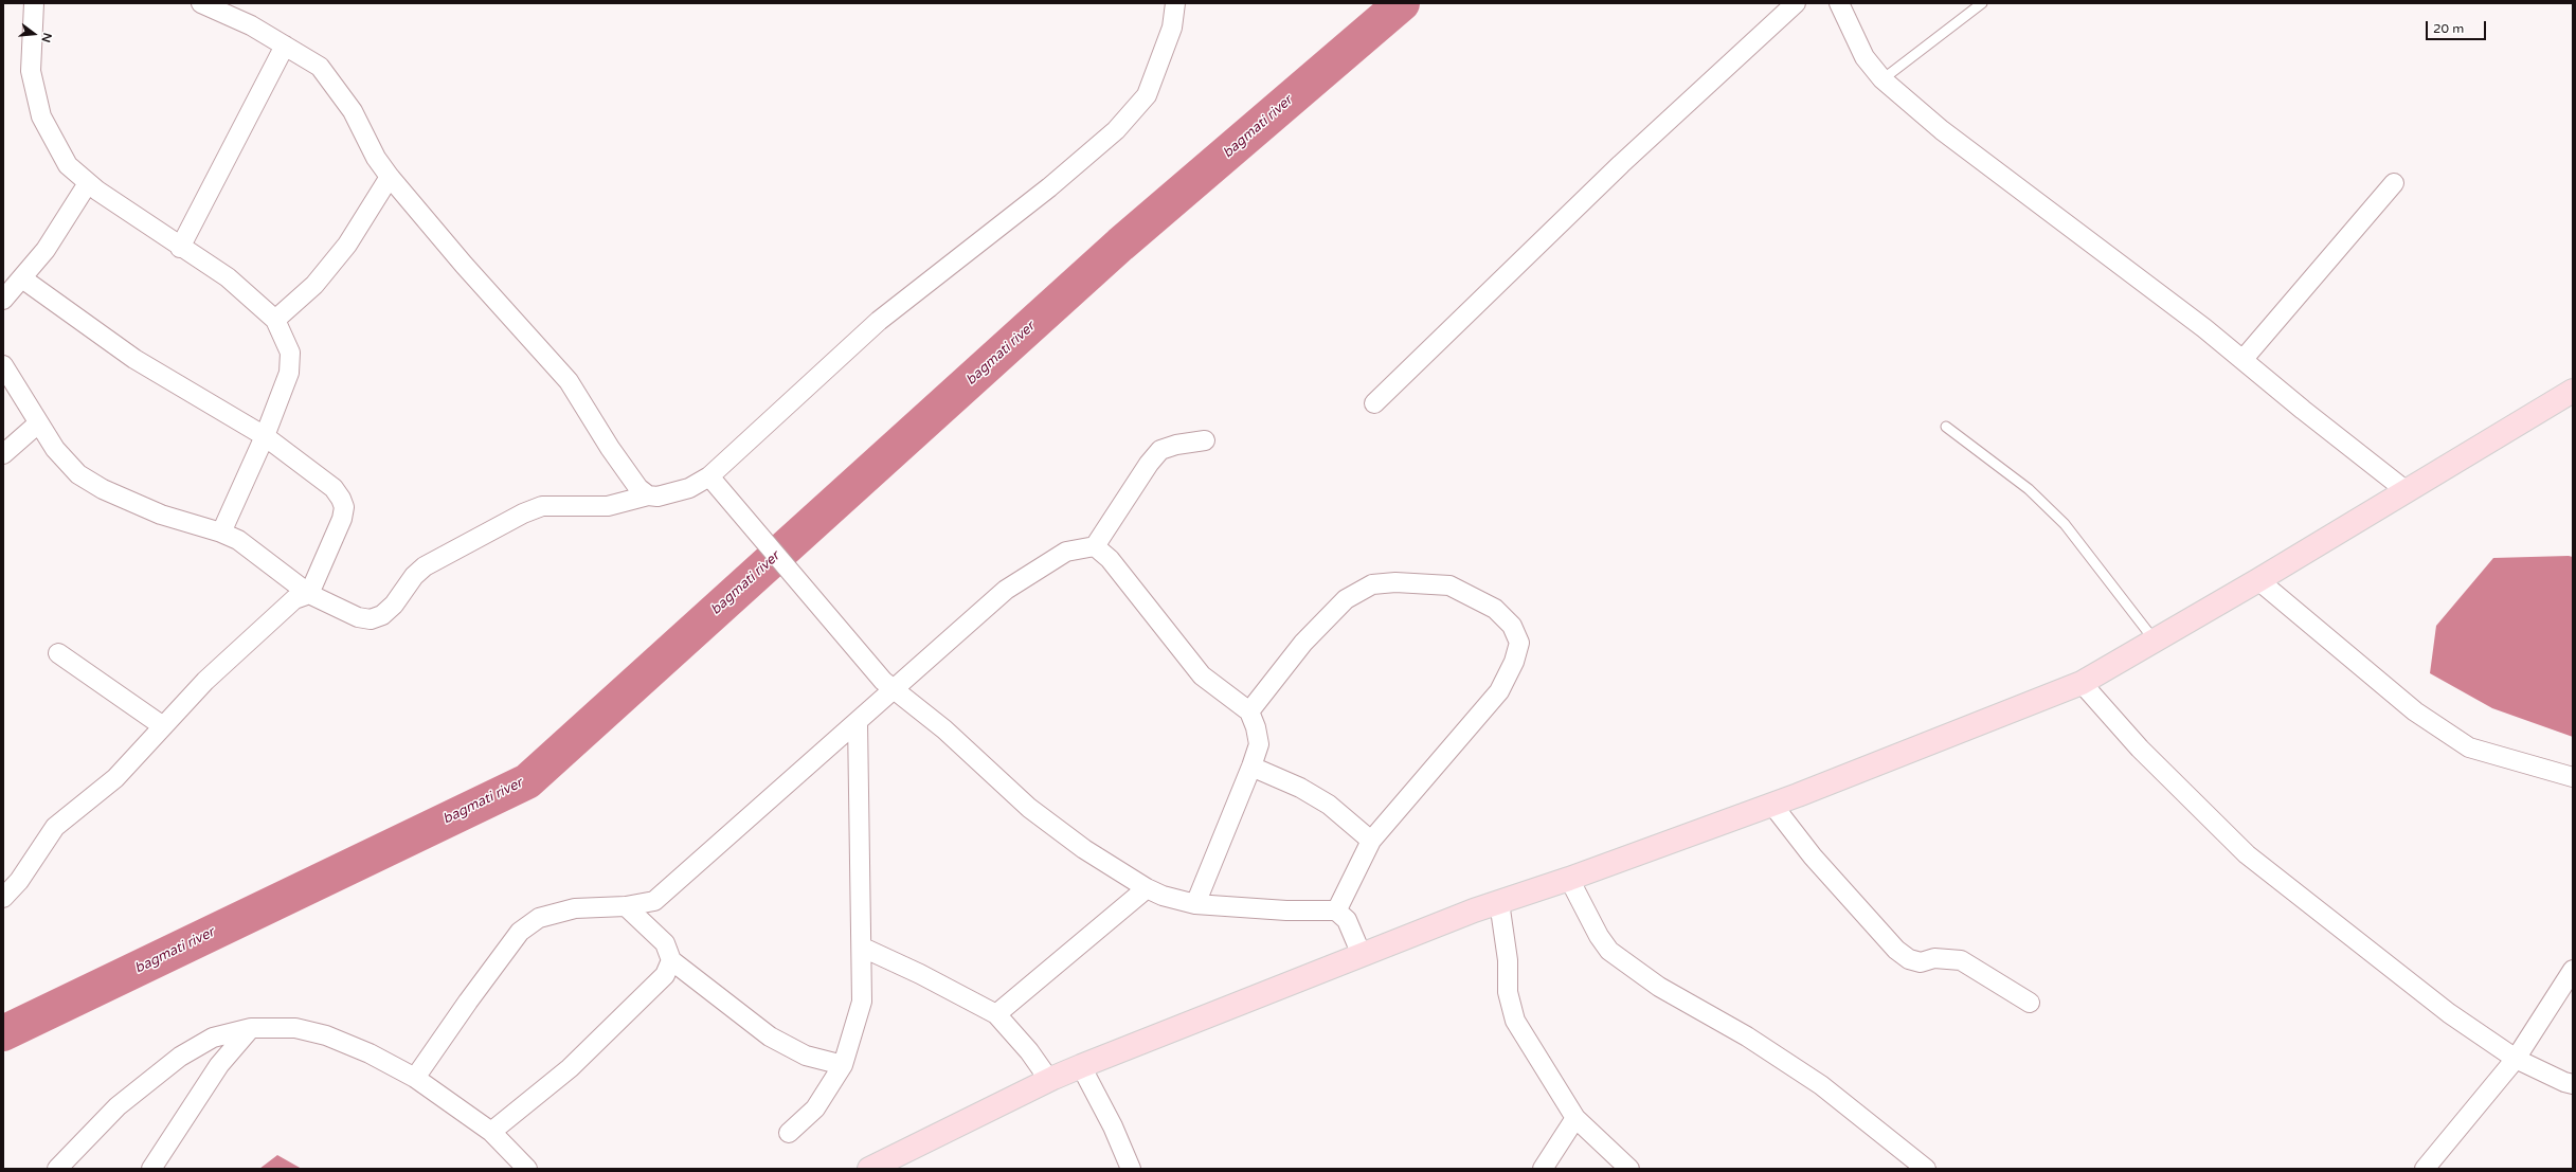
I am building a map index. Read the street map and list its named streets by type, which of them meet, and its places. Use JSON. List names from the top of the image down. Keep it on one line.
{"water":["bagmati river"],"scale_bar":"20 m","north":"right"}
